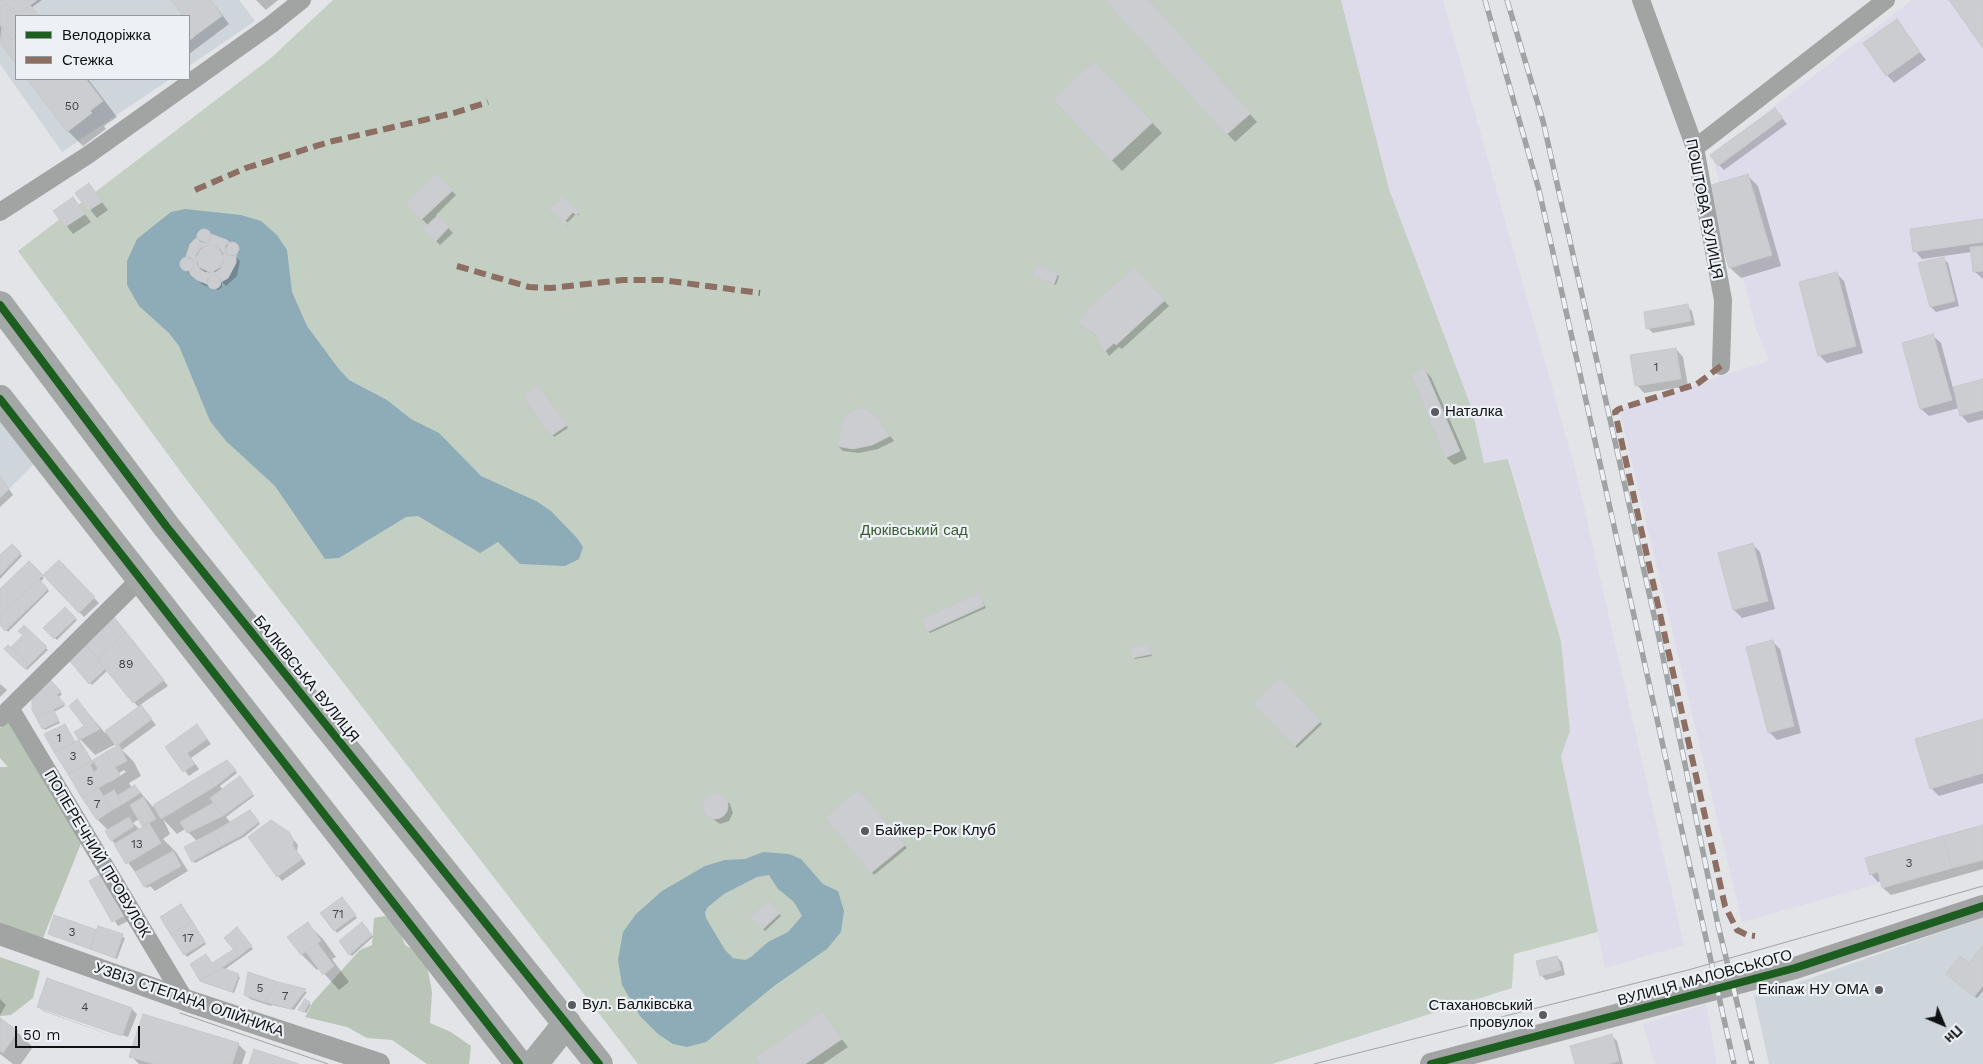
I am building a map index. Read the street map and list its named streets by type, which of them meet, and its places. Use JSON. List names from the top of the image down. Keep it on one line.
{"streets":{"main road":["БАЛКІВСЬКА ВУЛИЦЯ"],"street":["ПОШТОВА ВУЛИЦЯ","ПОПЕРЕЧНИЙ ПРОВУЛОК","ВУЛИЦЯ МАЛОВСЬКОГО","УЗВІЗ СТЕПАНА ОЛІЙНИКА"]},"crossings":[["ПОПЕРЕЧНИЙ ПРОВУЛОК","УЗВІЗ СТЕПАНА ОЛІЙНИКА"]],"parks":["Дюківський сад"],"places":["Наталка","Байкер-Рок Клуб","Екіпаж НУ ОМА","Вул. Балківська","Стахановський провулок"],"house_numbers":["50","1","89","1","3","5","7","13","3","71","3","17","5","7","4"],"legend":["Велодоріжка","Стежка"],"scale_bar":"50 m","north":"bottom right"}
